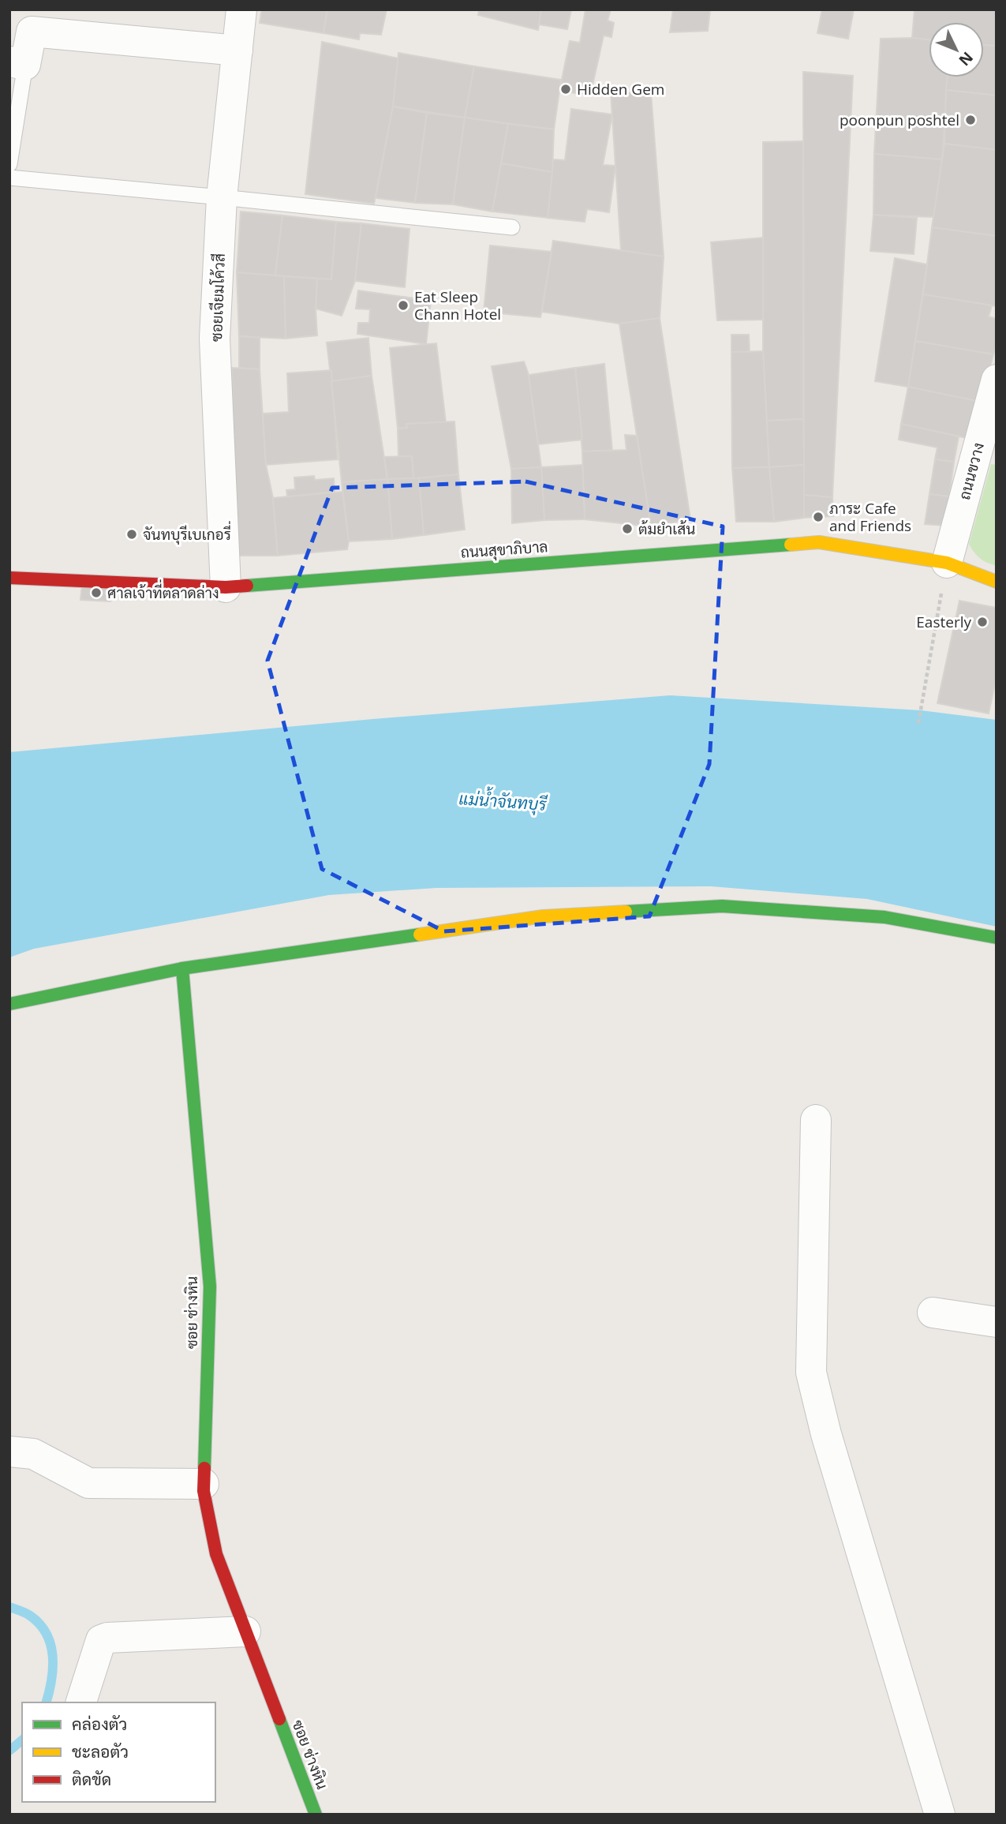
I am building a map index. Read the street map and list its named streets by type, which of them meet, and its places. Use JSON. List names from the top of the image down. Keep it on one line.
{"streets":{"street":["ซอยเจียมโค้วสี","ถนนขวาง","ถนนสุขาภิบาล","ซอย ช่างหิน"]},"crossings":[["ซอยเจียมโค้วสี","ถนนสุขาภิบาล"],["ถนนขวาง","ถนนสุขาภิบาล"]],"water":["แม่น้ำจันทบุรี"],"places":["Hidden Gem","poonpun poshtel","Eat Sleep Chann Hotel","ภาระ Cafe and Friends","ต้มยำเส้น","จันทบุรีเบเกอรี่","ศาลเจ้าที่ตลาดล่าง","Easterly"],"legend":["คล่องตัว","ชะลอตัว","ติดขัด"],"north":"bottom right"}
